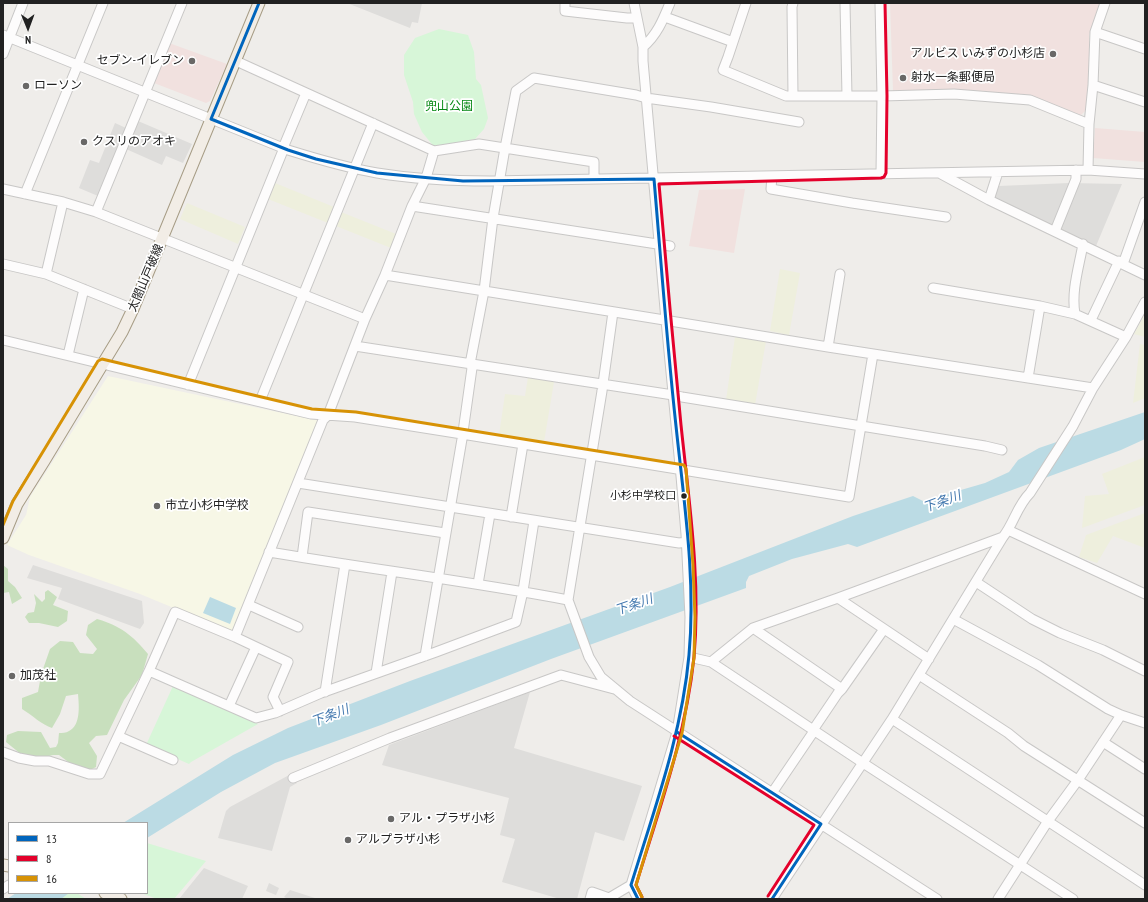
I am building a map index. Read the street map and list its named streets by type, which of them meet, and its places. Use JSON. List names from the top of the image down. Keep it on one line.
{"streets":{"main road":["太閤山戸破線"]},"water":["下条川"],"parks":["兜山公園"],"places":["アルビス いみずの小杉店","セブン-イレブン","射水一条郵便局","ローソン","クスリのアオキ","小杉中学校口","市立小杉中学校","加茂社","アル・プラザ小杉","アルプラザ小杉"],"lines":["transit line 13","transit line 8","transit line 16"],"legend":["13","8","16"],"north":"bottom"}
